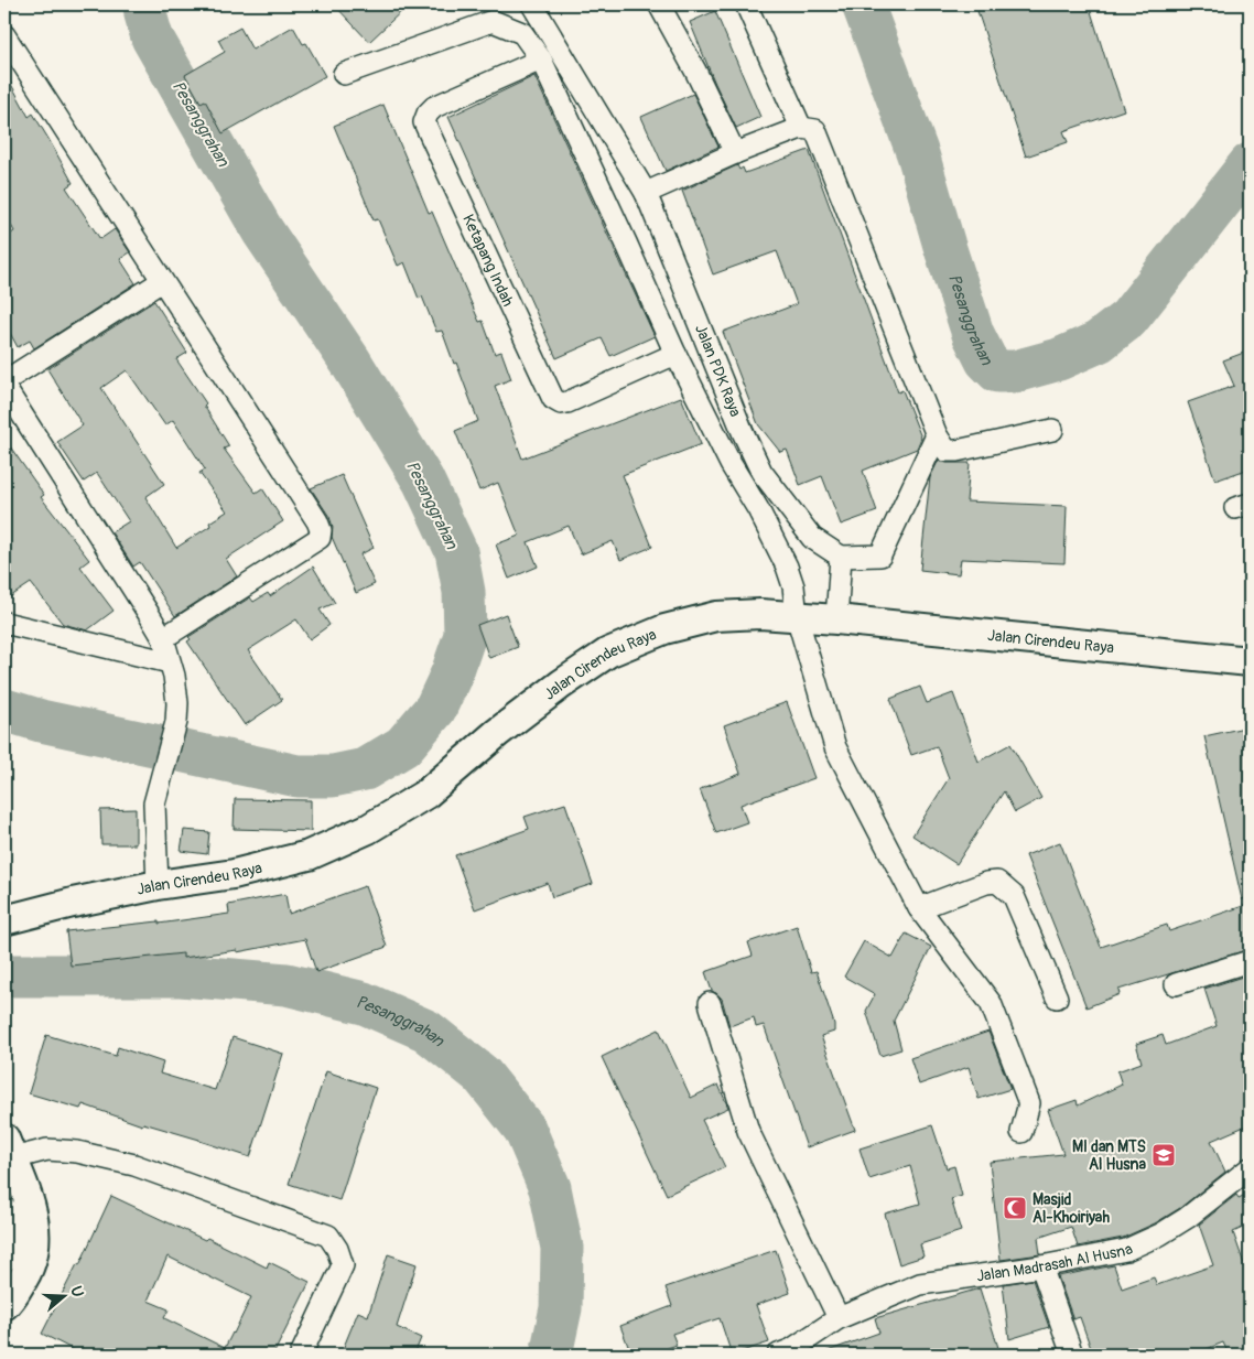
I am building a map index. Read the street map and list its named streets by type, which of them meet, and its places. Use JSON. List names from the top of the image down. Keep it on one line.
{"streets":{"main road":["Jalan Cirendeu Raya"],"street":["Ketapang Indah","Jalan PDK Raya","Jalan Madrasah Al Husna"]},"water":["Pesanggrahan"],"places":{"school or university":["MI dan MTS Al Husna"],"mosque":["Masjid Al-Khoiriyah"]},"north":"right"}
